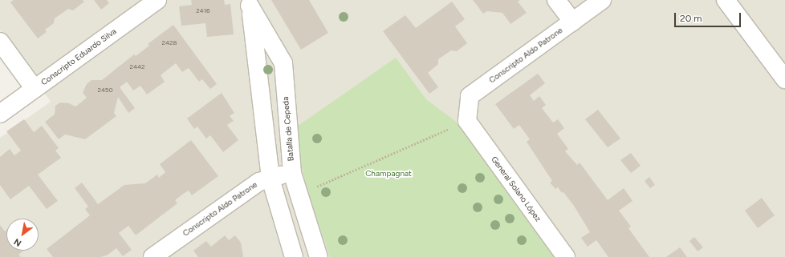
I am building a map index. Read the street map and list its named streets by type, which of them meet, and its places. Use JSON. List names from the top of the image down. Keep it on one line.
{"streets":{"street":["Conscripto Aldo Patrone","Conscripto Eduardo Silva","Batalla de Cepeda","General Solano López"]},"crossings":[["Conscripto Aldo Patrone","Batalla de Cepeda"],["Conscripto Aldo Patrone","General Solano López"]],"parks":["Champagnat"],"house_numbers":["2416","2428","2442","2450"],"scale_bar":"20 m","north":"bottom left"}
